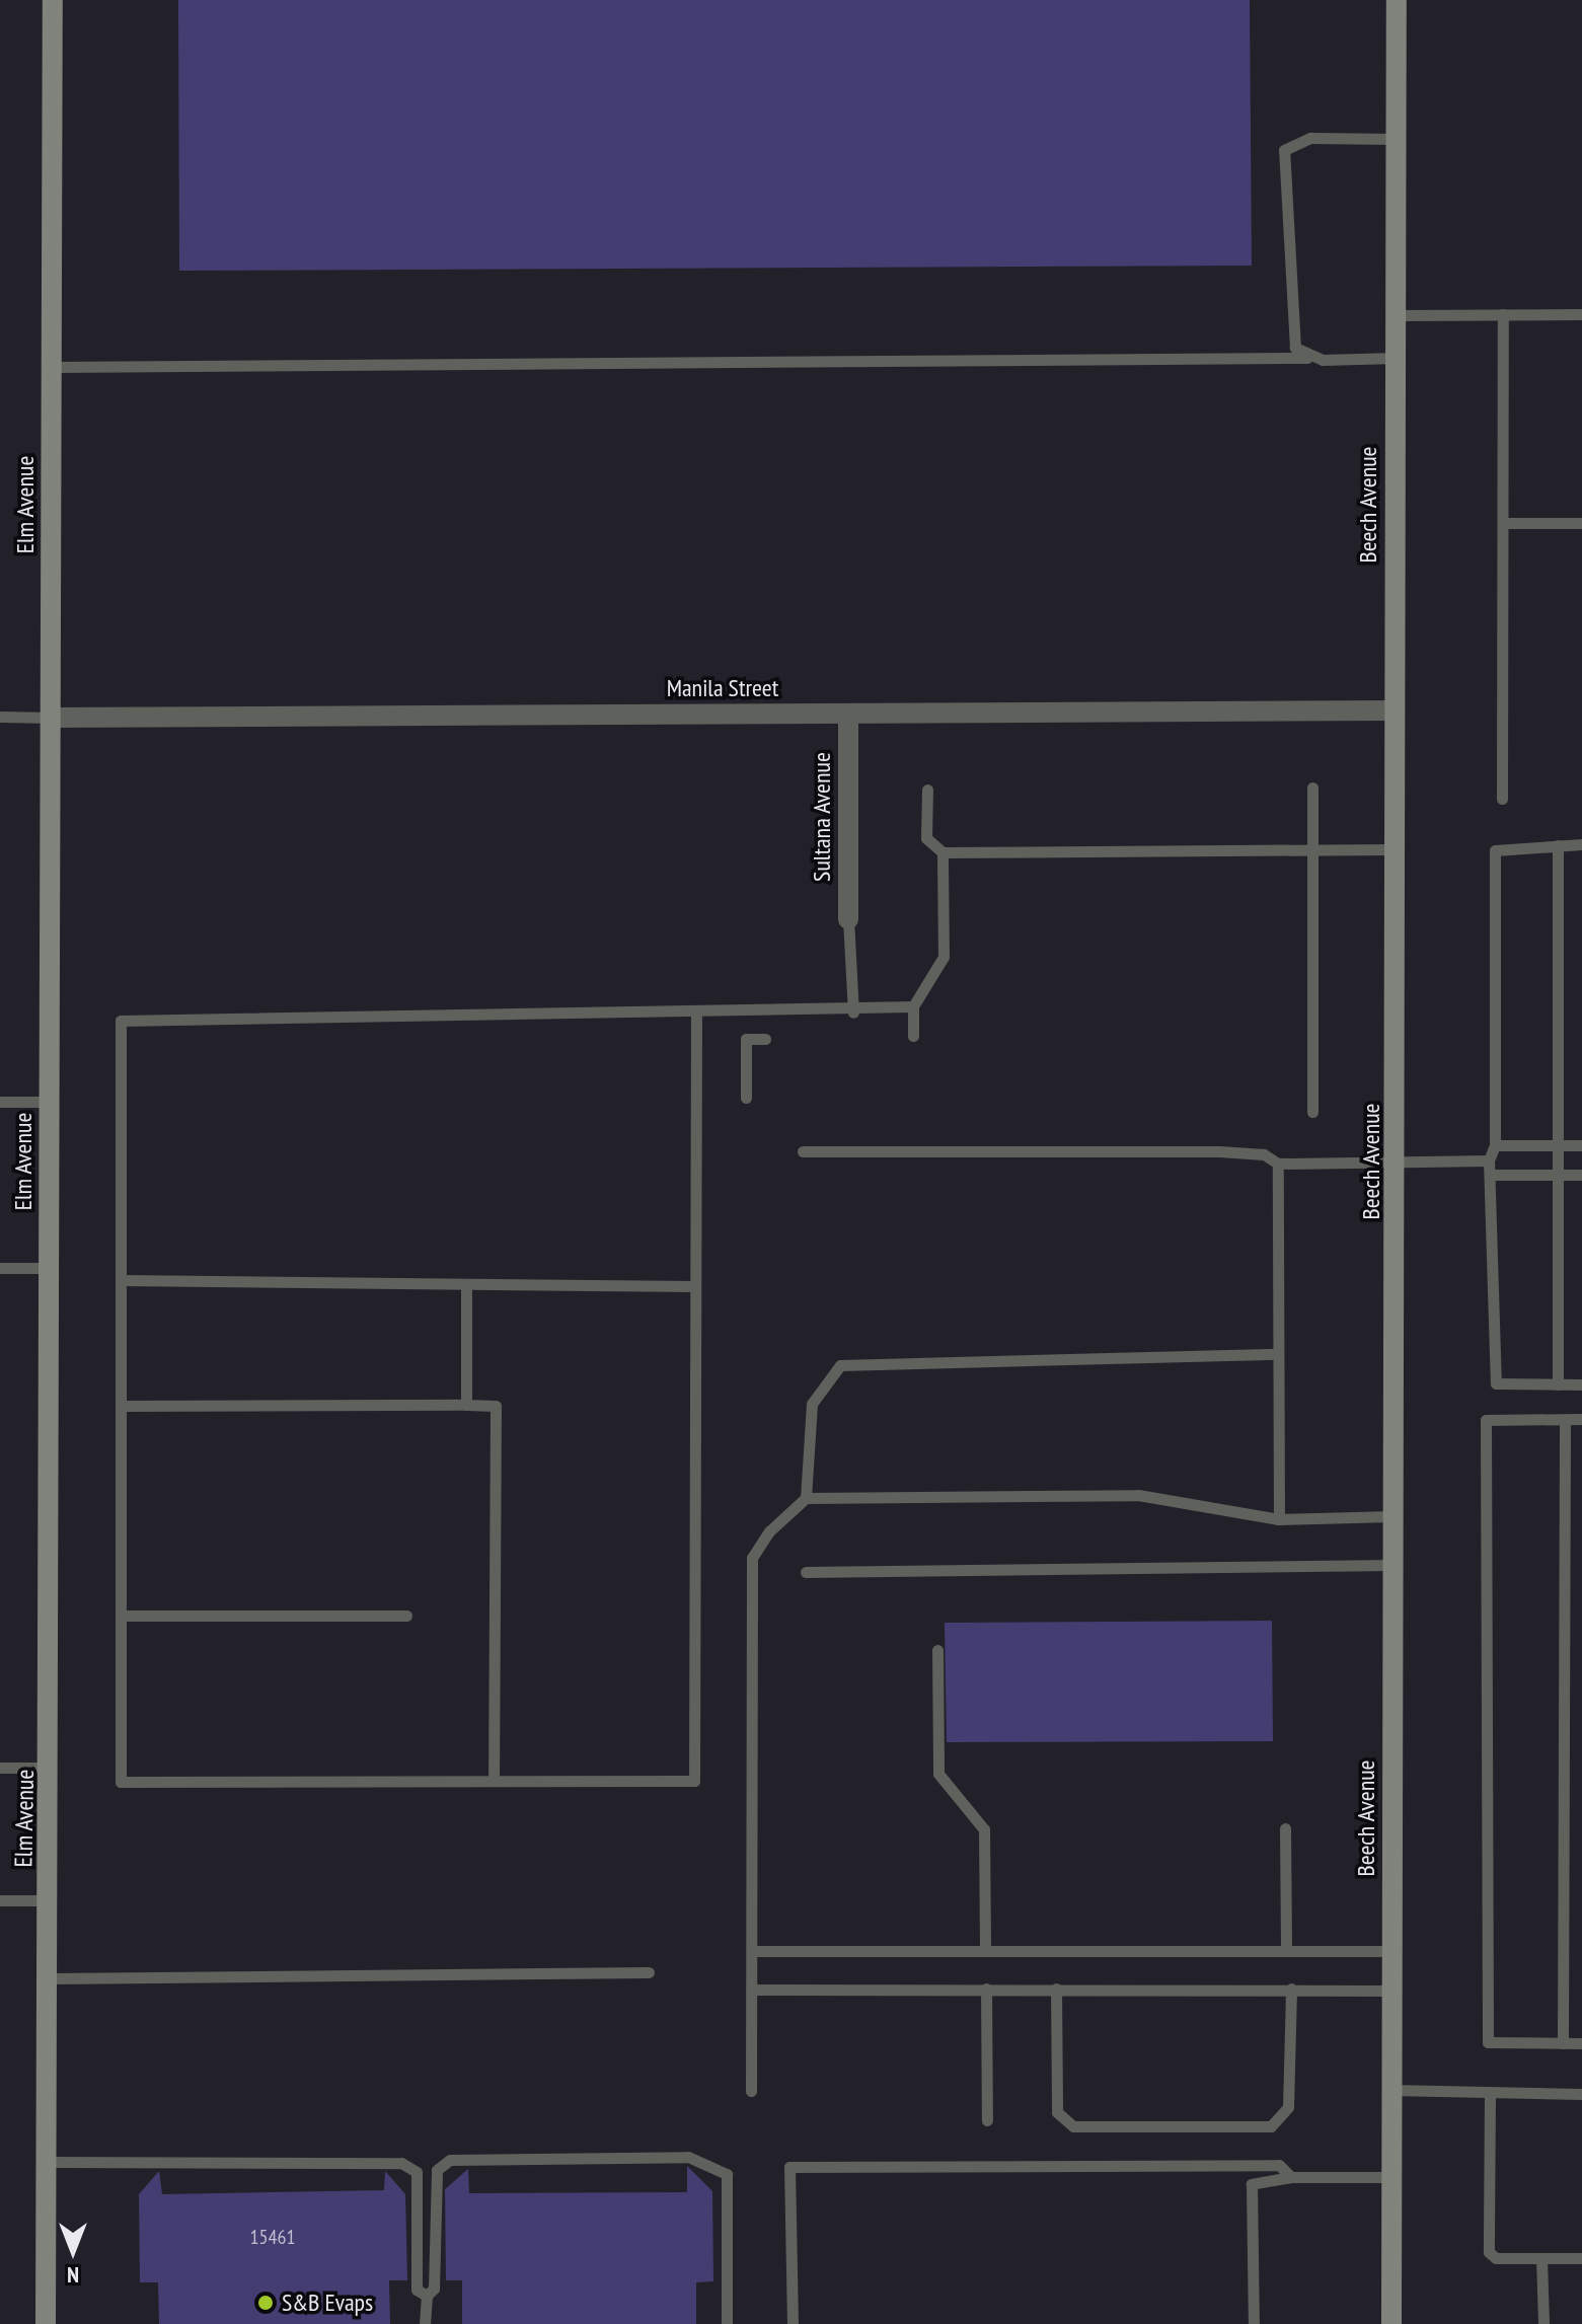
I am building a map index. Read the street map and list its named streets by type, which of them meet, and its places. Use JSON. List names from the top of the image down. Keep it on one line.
{"streets":{"main road":["Elm Avenue","Beech Avenue"],"street":["Manila Street","Sultana Avenue"]},"crossings":[["Elm Avenue","Manila Street"],["Beech Avenue","Manila Street"],["Manila Street","Sultana Avenue"]],"places":["S&B Evaps"],"house_numbers":["15461"],"north":"bottom"}
